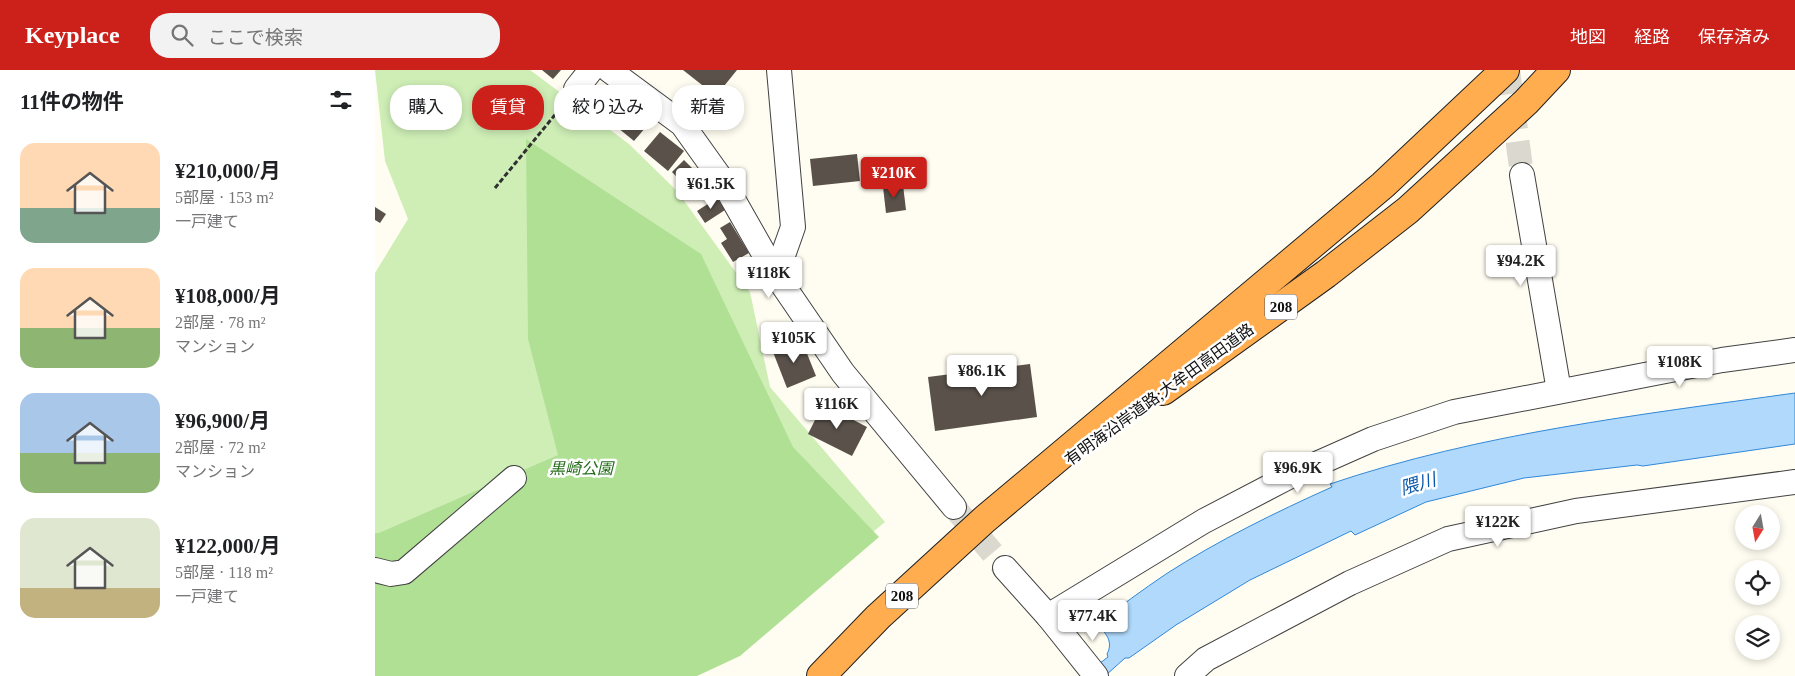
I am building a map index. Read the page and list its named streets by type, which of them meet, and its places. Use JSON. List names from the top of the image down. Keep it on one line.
{"streets":{"highway":["208","有明海沿岸道路;大牟田高田道路"]},"water":["隈川"],"parks":["黒崎公園"],"north":"bottom","page":{"header":"Keyplace","search":"ここで検索","nav":["地図","経路","保存済み"],"heading":"11件の物件","chip":["購入","賃貸","絞り込み","新着"],"list":[{"name":"¥210,000/月","note":"5部屋 · 153 m² · 一戸建て"},{"name":"¥108,000/月","note":"2部屋 · 78 m² · マンション"},{"name":"¥96,900/月","note":"2部屋 · 72 m² · マンション"},{"name":"¥122,000/月","note":"5部屋 · 118 m² · 一戸建て"}],"price":["¥210K","¥61.5K","¥94.2K","¥118K","¥105K","¥108K","¥86.1K","¥116K","¥96.9K","¥122K","¥77.4K"]}}
